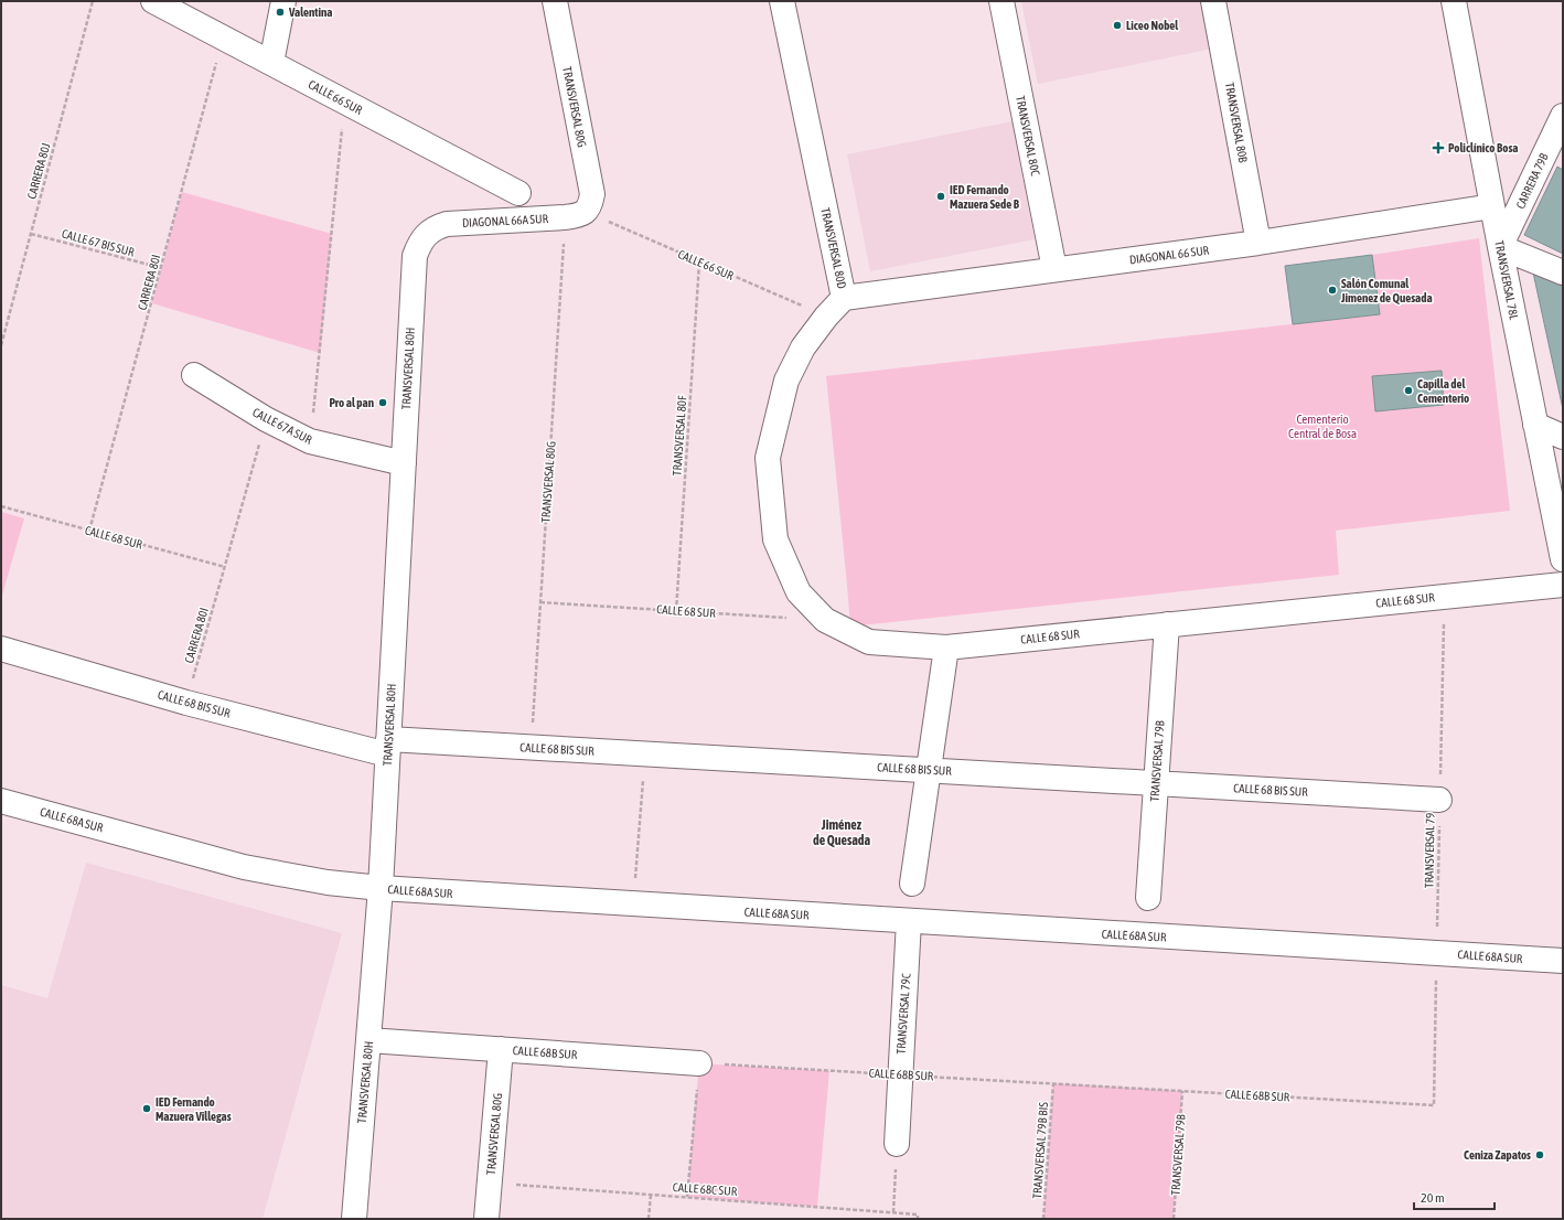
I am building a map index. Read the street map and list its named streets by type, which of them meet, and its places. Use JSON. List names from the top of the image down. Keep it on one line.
{"streets":{"street":["CALLE 66 SUR","TRANSVERSAL 80G","TRANSVERSAL 80B","TRANSVERSAL 80C","CARRERA 79B","DIAGONAL 66A SUR","TRANSVERSAL 80D","DIAGONAL 66 SUR","TRANSVERSAL 78L","TRANSVERSAL 80H","CALLE 67A SUR","CALLE 68 SUR","CALLE 68 BIS SUR","TRANSVERSAL 79B","CALLE 68A SUR","TRANSVERSAL 79C","CALLE 68B SUR"],"path":["CARRERA 80J","CALLE 67 BIS SUR","CARRERA 80I","TRANSVERSAL 80F","TRANSVERSAL 79","TRANSVERSAL 79B BIS","CALLE 68C SUR"]},"crossings":[["CALLE 66 SUR","TRANSVERSAL 80G"],["CALLE 66 SUR","DIAGONAL 66A SUR"],["CALLE 66 SUR","TRANSVERSAL 80D"],["CALLE 66 SUR","CARRERA 80I"],["CALLE 66 SUR","TRANSVERSAL 80F"],["TRANSVERSAL 80G","DIAGONAL 66A SUR"],["TRANSVERSAL 80G","CALLE 68 SUR"],["TRANSVERSAL 80G","CALLE 68 BIS SUR"],["TRANSVERSAL 80G","CALLE 68B SUR"],["TRANSVERSAL 80G","CALLE 68C SUR"],["TRANSVERSAL 80B","DIAGONAL 66 SUR"],["TRANSVERSAL 80C","DIAGONAL 66 SUR"],["CARRERA 80J","CALLE 67 BIS SUR"],["CARRERA 79B","TRANSVERSAL 78L"],["DIAGONAL 66A SUR","TRANSVERSAL 80H"],["CALLE 67 BIS SUR","CARRERA 80I"],["TRANSVERSAL 80D","DIAGONAL 66 SUR"],["TRANSVERSAL 80D","CALLE 68 SUR"],["DIAGONAL 66 SUR","TRANSVERSAL 78L"],["CARRERA 80I","CALLE 67A SUR"],["CARRERA 80I","CALLE 68 SUR"],["CARRERA 80I","CALLE 68 BIS SUR"],["TRANSVERSAL 80H","CALLE 67A SUR"],["TRANSVERSAL 80H","CALLE 68 BIS SUR"],["TRANSVERSAL 80H","CALLE 68A SUR"],["TRANSVERSAL 80H","CALLE 68B SUR"],["TRANSVERSAL 80F","CALLE 68 SUR"],["CALLE 68 SUR","TRANSVERSAL 79B"],["CALLE 68 SUR","TRANSVERSAL 79"],["CALLE 68 BIS SUR","TRANSVERSAL 79B"],["CALLE 68 BIS SUR","TRANSVERSAL 79"],["TRANSVERSAL 79B","CALLE 68B SUR"],["CALLE 68A SUR","TRANSVERSAL 79"],["CALLE 68A SUR","TRANSVERSAL 79C"],["TRANSVERSAL 79","CALLE 68B SUR"],["TRANSVERSAL 79C","CALLE 68B SUR"],["CALLE 68B SUR","TRANSVERSAL 79B BIS"]],"districts":["Jiménez de Quesada"],"parks":["Cementerio Central de Bosa"],"places":{"other":["Valentina","Liceo Nobel","IED Fernando Mazuera Sede B","Salón Comunal Jimenez de Quesada","Capilla del Cementerio","Pro al pan","IED Fernando Mazuera Villegas","Ceniza Zapatos"],"health":["Policlínico Bosa"]},"scale_bar":"20 m"}
